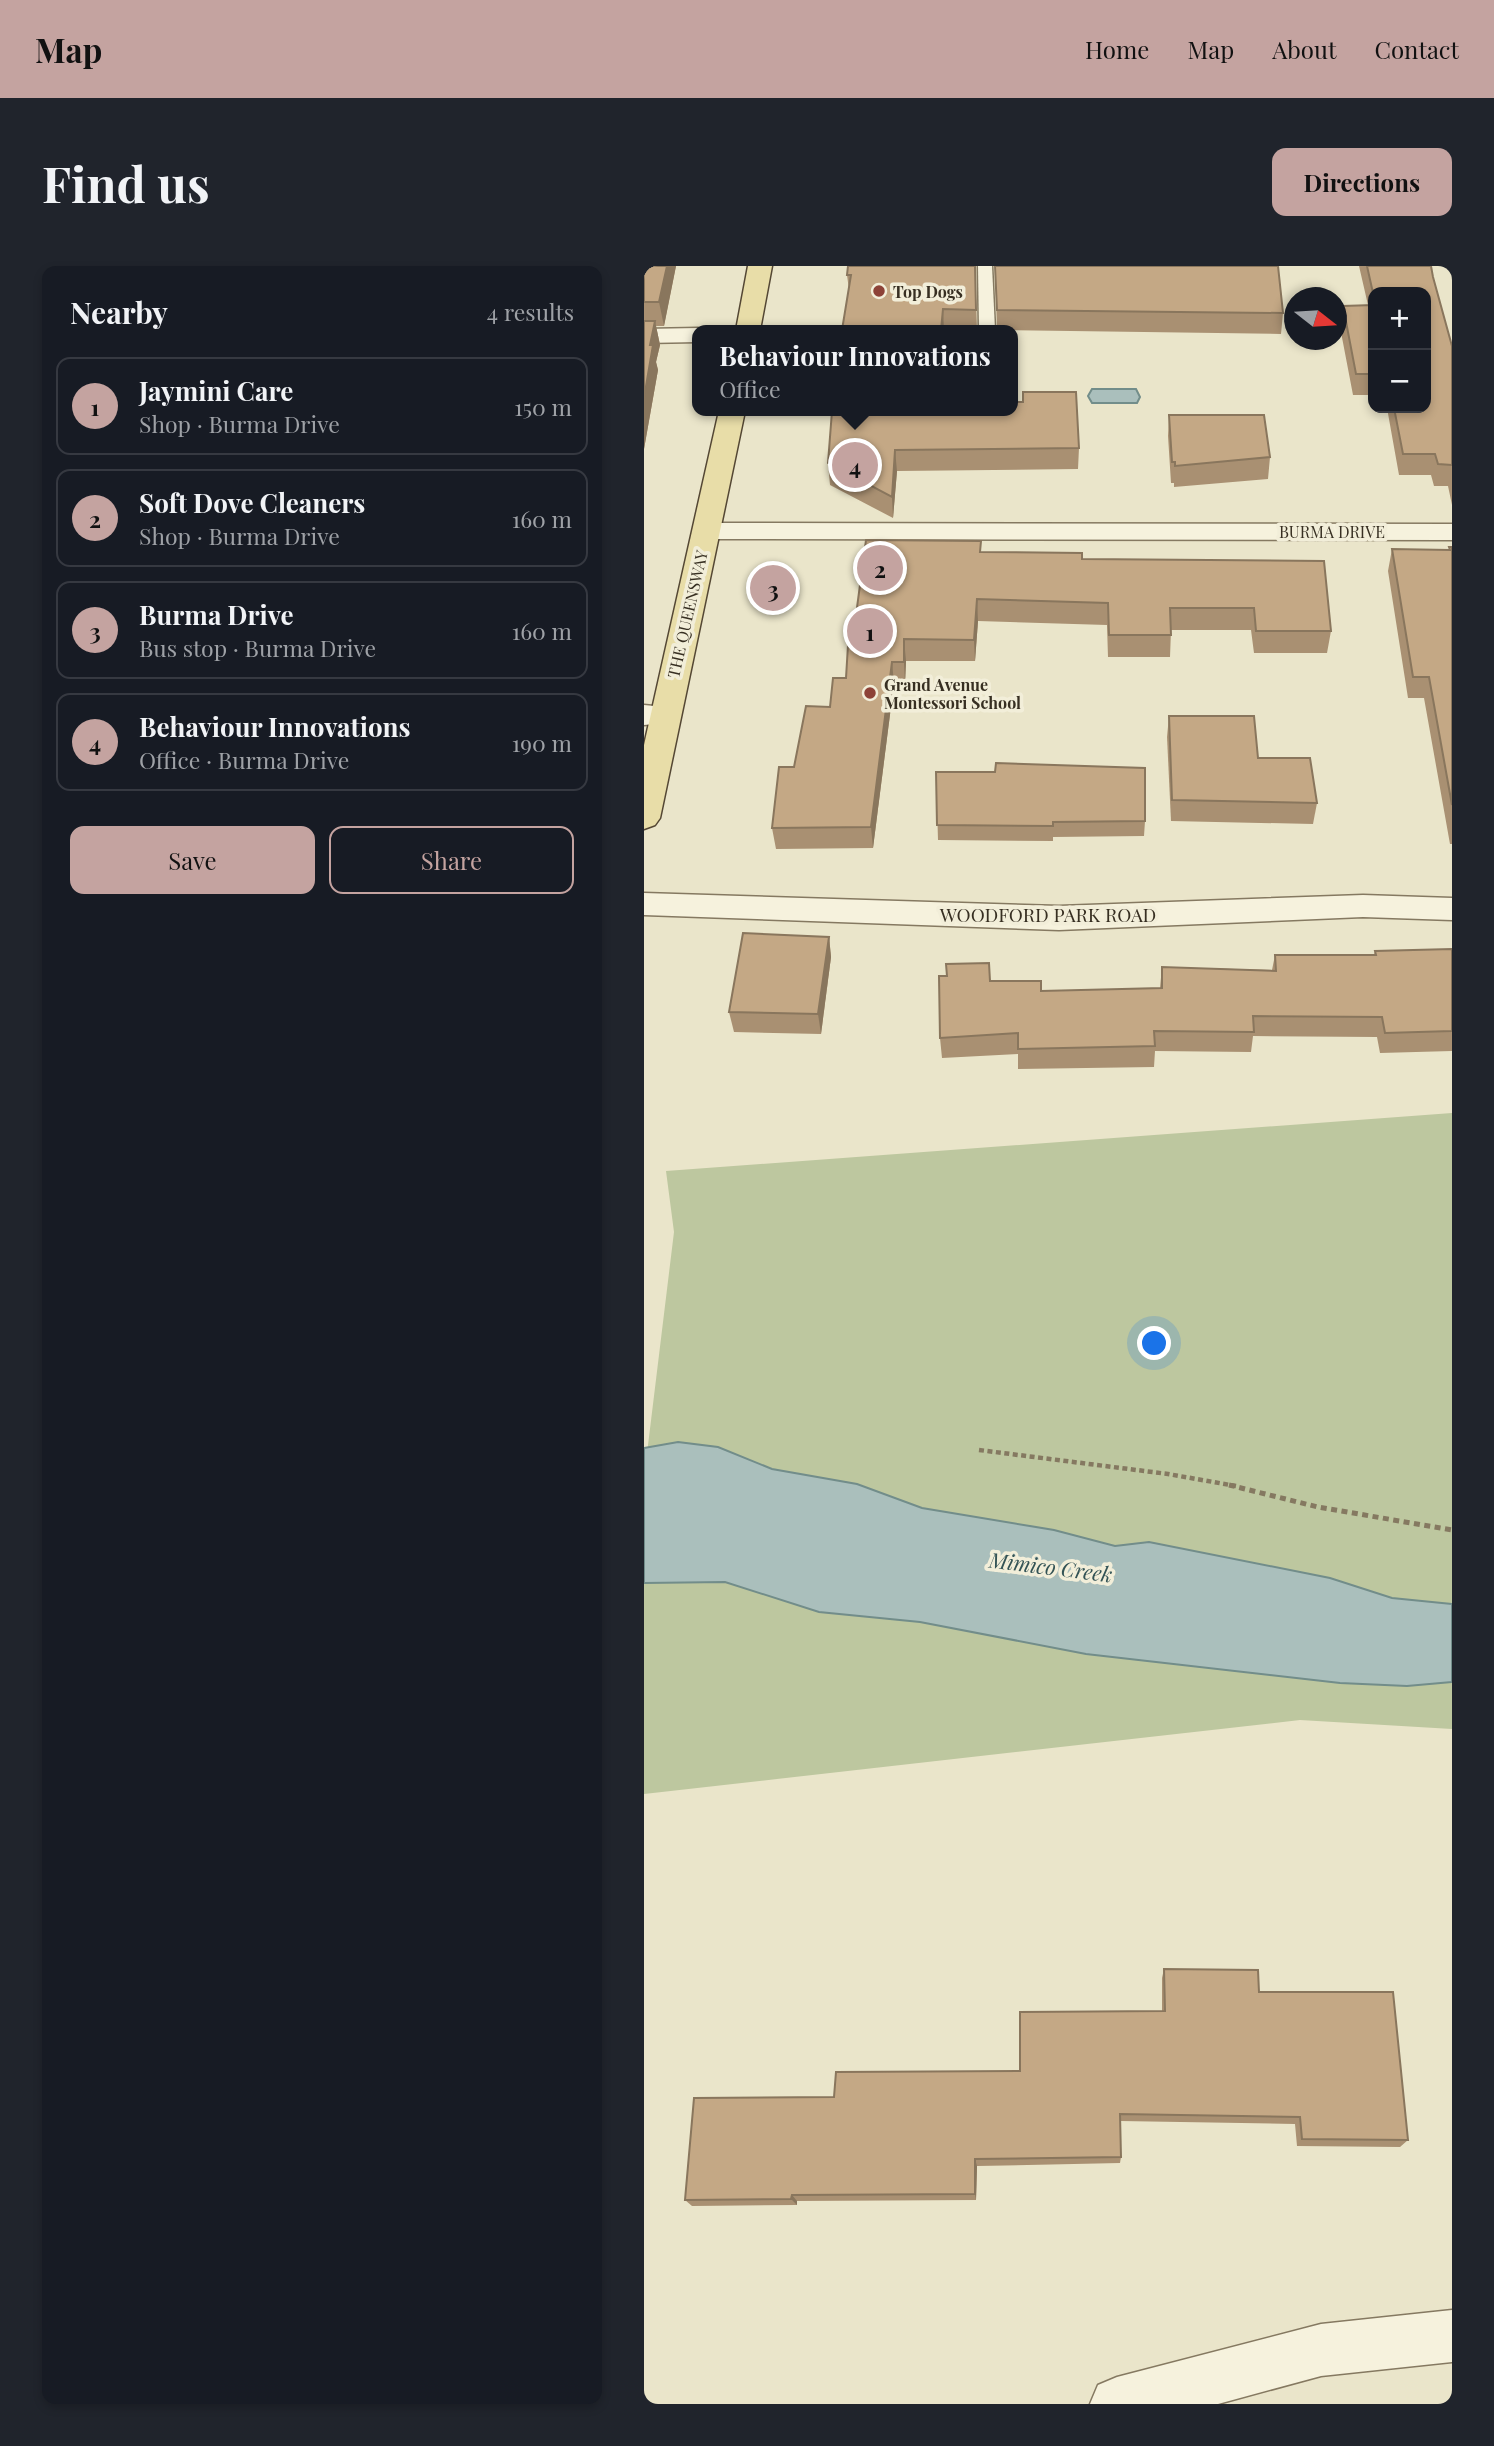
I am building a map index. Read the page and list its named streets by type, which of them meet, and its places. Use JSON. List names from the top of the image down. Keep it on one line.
{"streets":{"main road":["THE QUEENSWAY"],"street":["BURMA DRIVE","WOODFORD PARK ROAD"]},"crossings":[["BURMA DRIVE","THE QUEENSWAY"]],"water":["Mimico Creek"],"places":["Top Dogs","Grand Avenue Montessori School"],"north":"right","page":{"header":"Map","nav":["Home","Map","About","Contact"],"buttons":["Directions",["Save","Share"]],"title":"Find us","heading":["Nearby","4 results"],"map_buttons":["+","−"],"popup":["Behaviour Innovations","Office"],"list":[{"mark":"1","name":"Jaymini Care","note":"Shop · Burma Drive","value":"150 m"},{"mark":"2","name":"Soft Dove Cleaners","note":"Shop · Burma Drive","value":"160 m"},{"mark":"3","name":"Burma Drive","note":"Bus stop · Burma Drive","value":"160 m"},{"mark":"4","name":"Behaviour Innovations","note":"Office · Burma Drive","value":"190 m"}],"pins":["4","2","3","1"]}}
